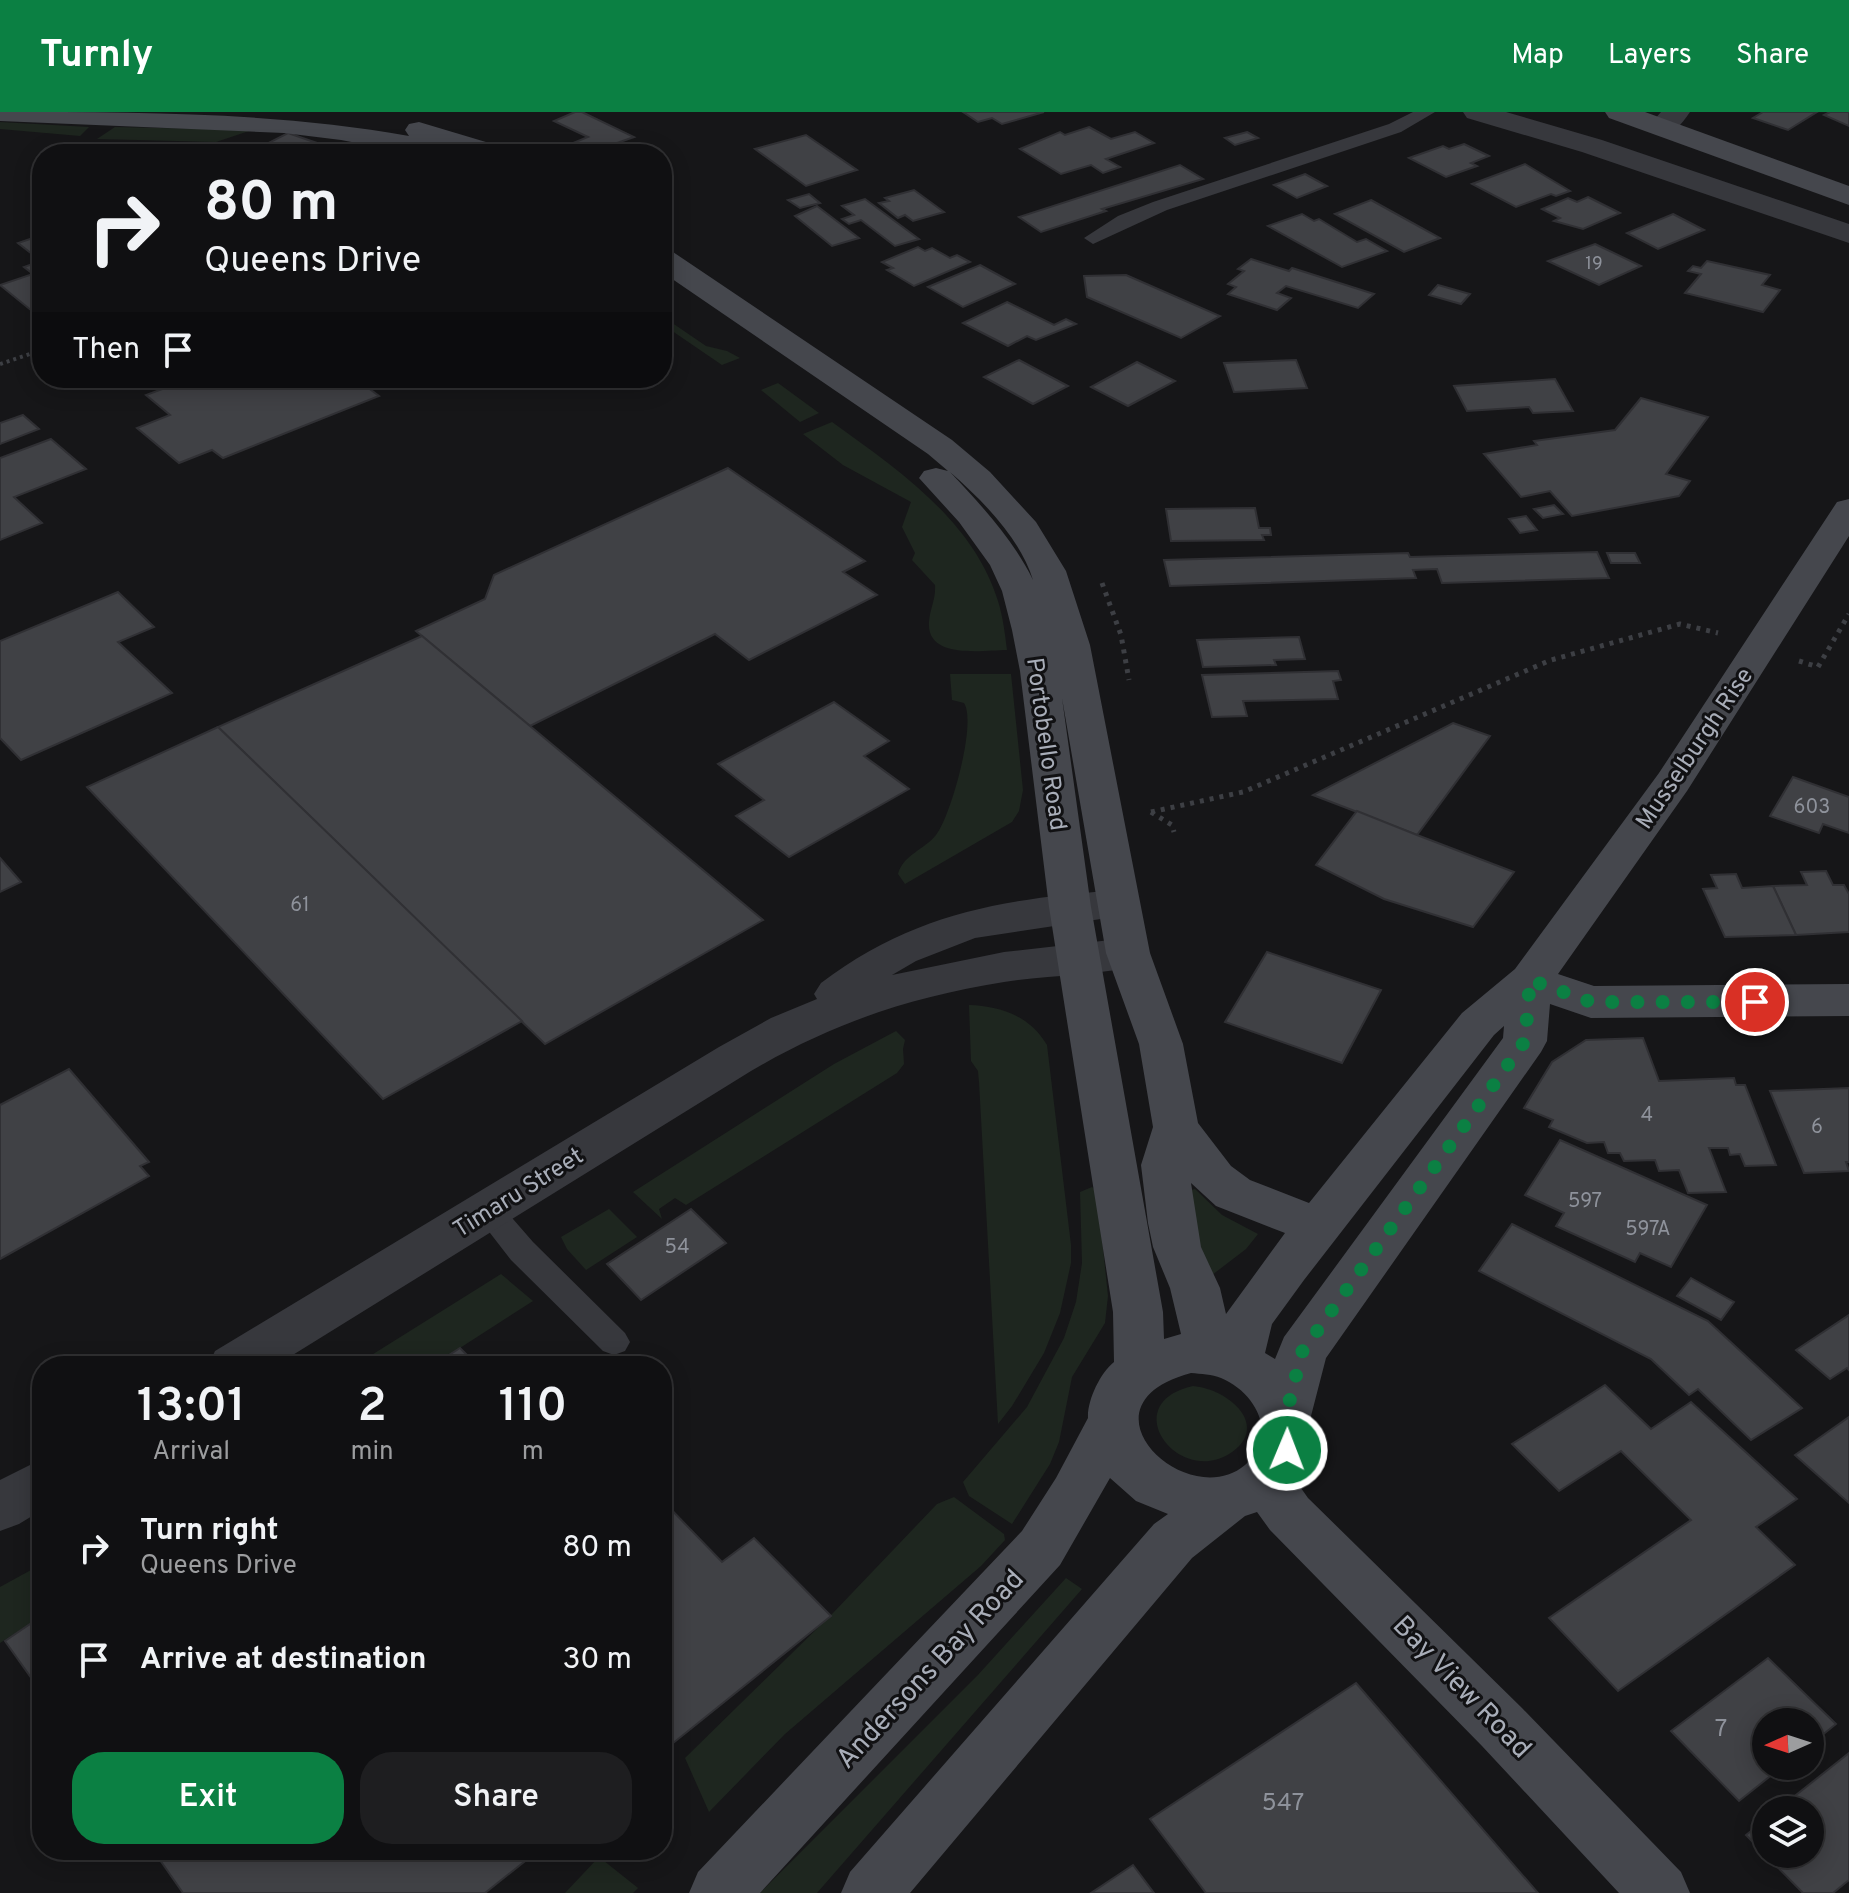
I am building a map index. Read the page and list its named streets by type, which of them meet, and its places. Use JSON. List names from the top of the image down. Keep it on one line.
{"streets":{"main road":["Portobello Road","Musselburgh Rise","Andersons Bay Road","Bay View Road"],"street":["Timaru Street"]},"crossings":[["Portobello Road","Musselburgh Rise"],["Portobello Road","Timaru Street"],["Portobello Road","Andersons Bay Road"],["Portobello Road","Bay View Road"],["Musselburgh Rise","Andersons Bay Road"],["Musselburgh Rise","Bay View Road"],["Andersons Bay Road","Bay View Road"]],"house_numbers":["19","603","61","4","6","597","597A","54","7","547"],"north":"left","page":{"header":"Turnly","nav":["Map","Layers","Share"],"turn":["80 m","Queens Drive"],"then":"Then","eta":["13:01","Arrival","2","min","110","m"],"list":[{"name":"Turn right","note":"Queens Drive","value":"80 m"},{"name":"Arrive at destination","value":"30 m"}],"buttons":["Exit","Share"]}}
